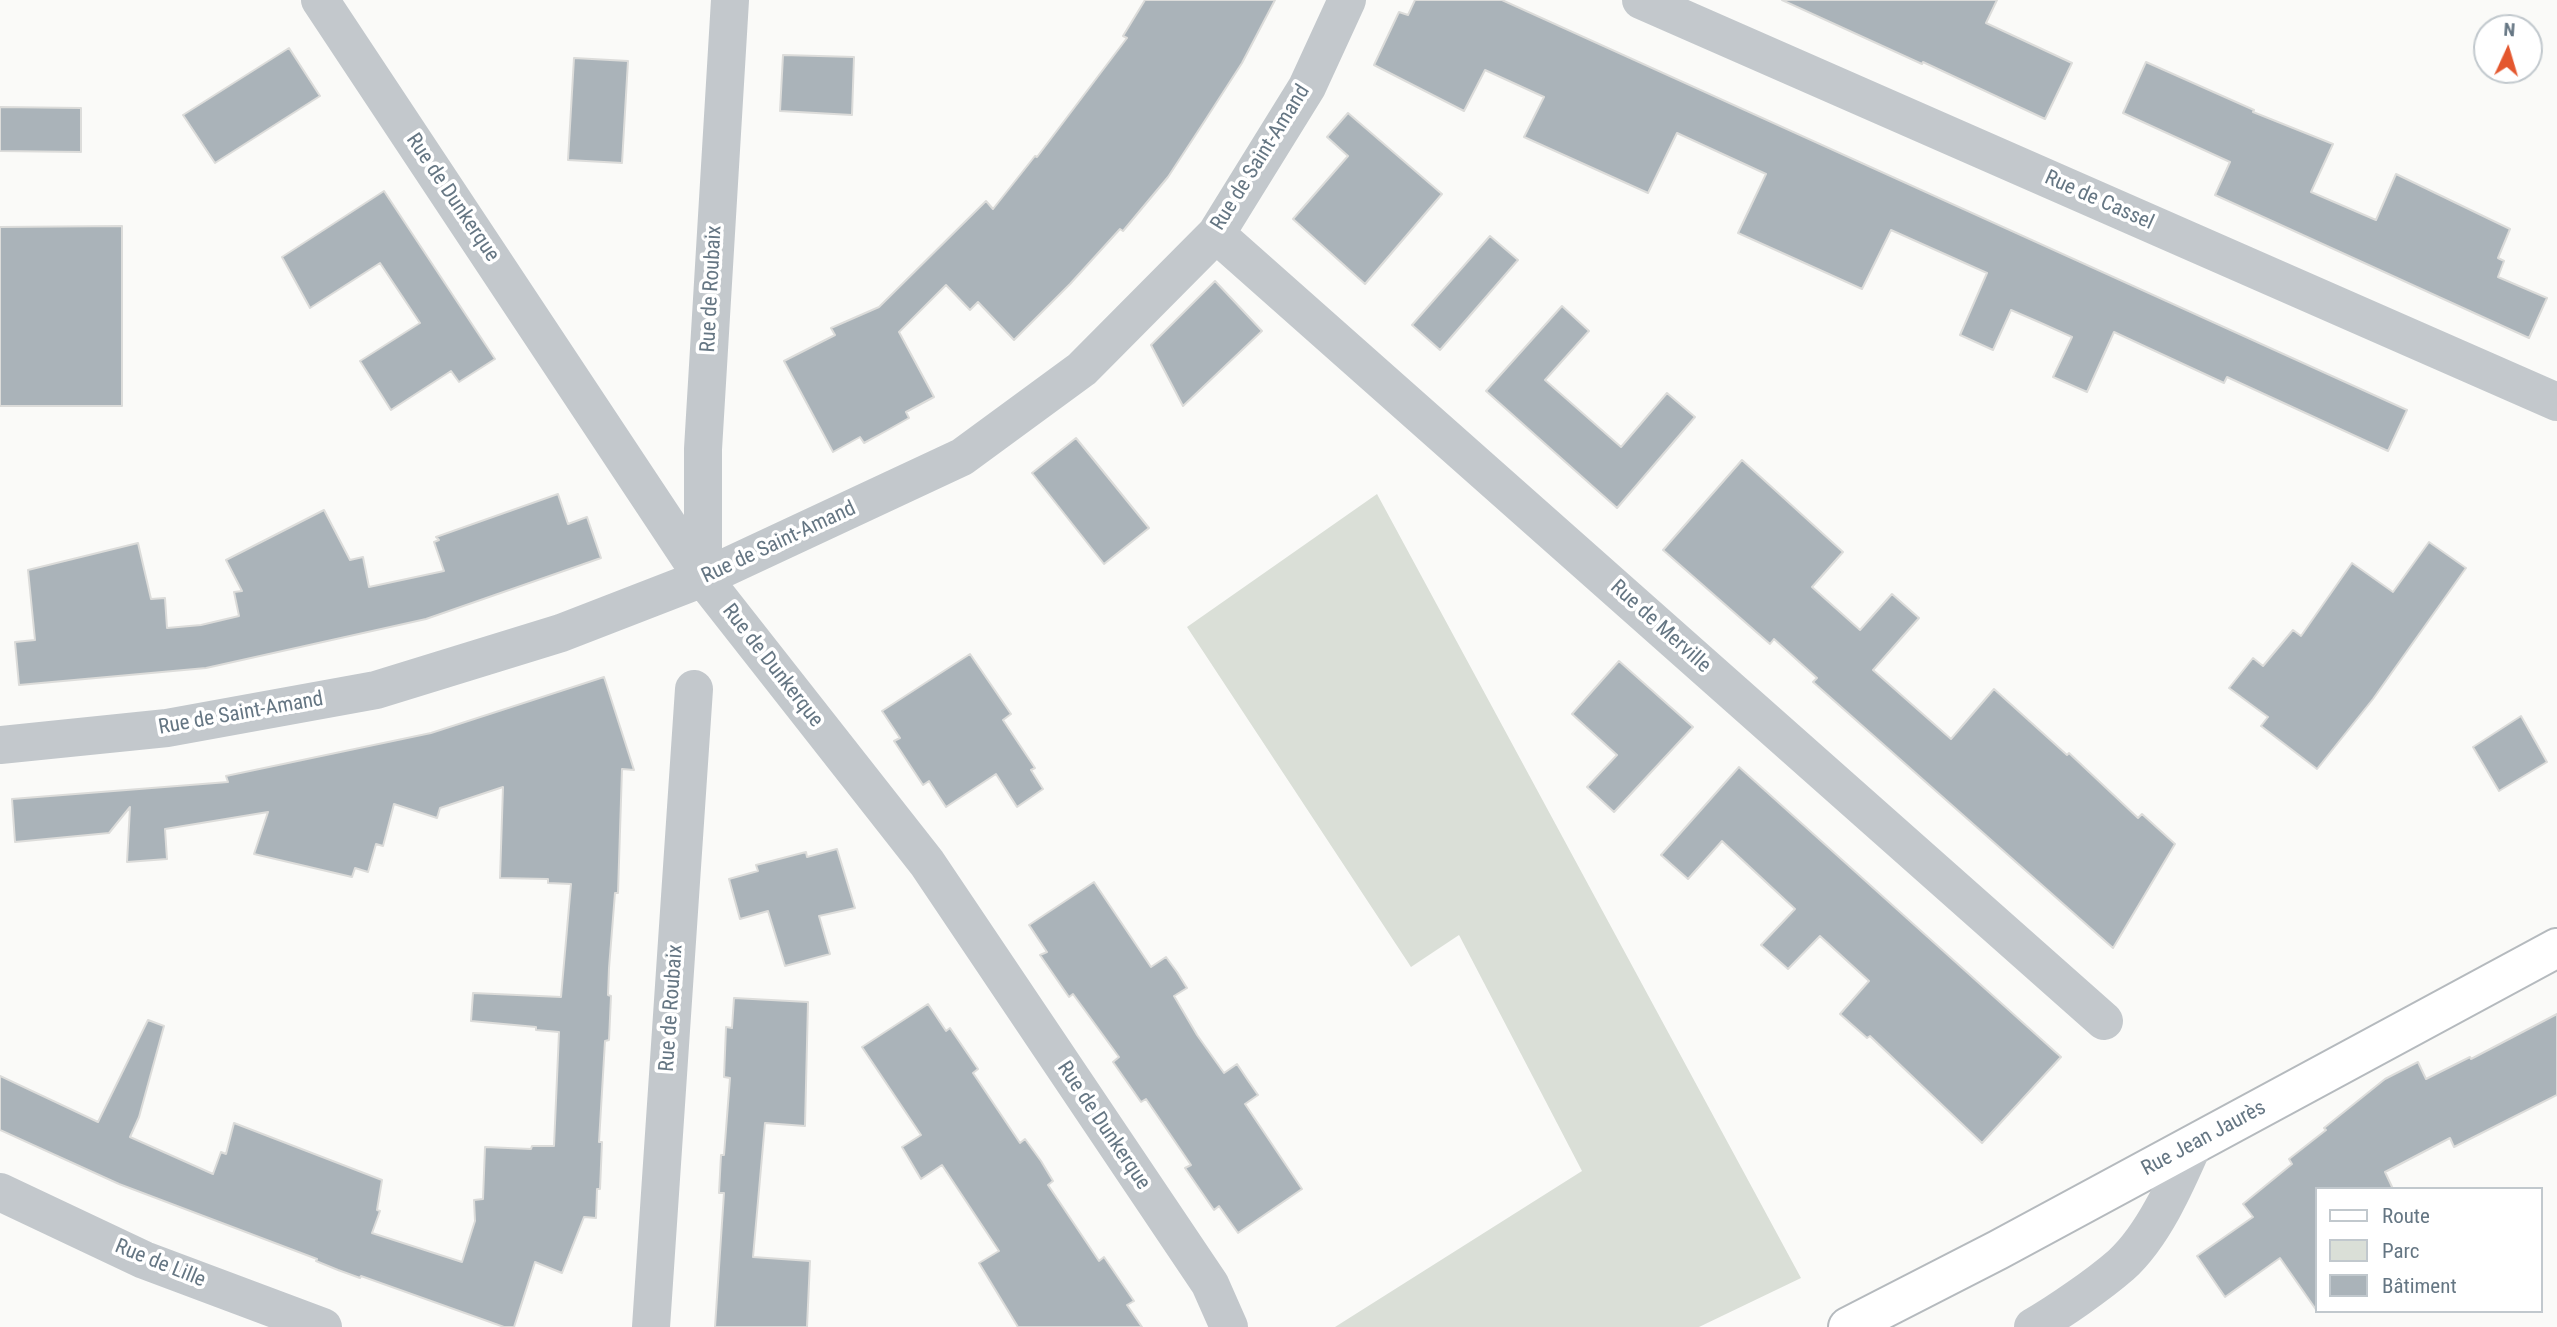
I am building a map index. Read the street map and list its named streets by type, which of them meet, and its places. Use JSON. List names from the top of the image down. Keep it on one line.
{"streets":{"main road":["Rue Jean Jaurès"],"street":["Rue de Saint-Amand","Rue de Dunkerque","Rue de Cassel","Rue de Roubaix","Rue de Merville","Rue de Lille"]},"crossings":[["Rue de Saint-Amand","Rue de Dunkerque"],["Rue de Saint-Amand","Rue de Roubaix"],["Rue de Saint-Amand","Rue de Merville"],["Rue de Dunkerque","Rue de Roubaix"]],"legend":["Route","Parc","Bâtiment"],"north":"top"}
